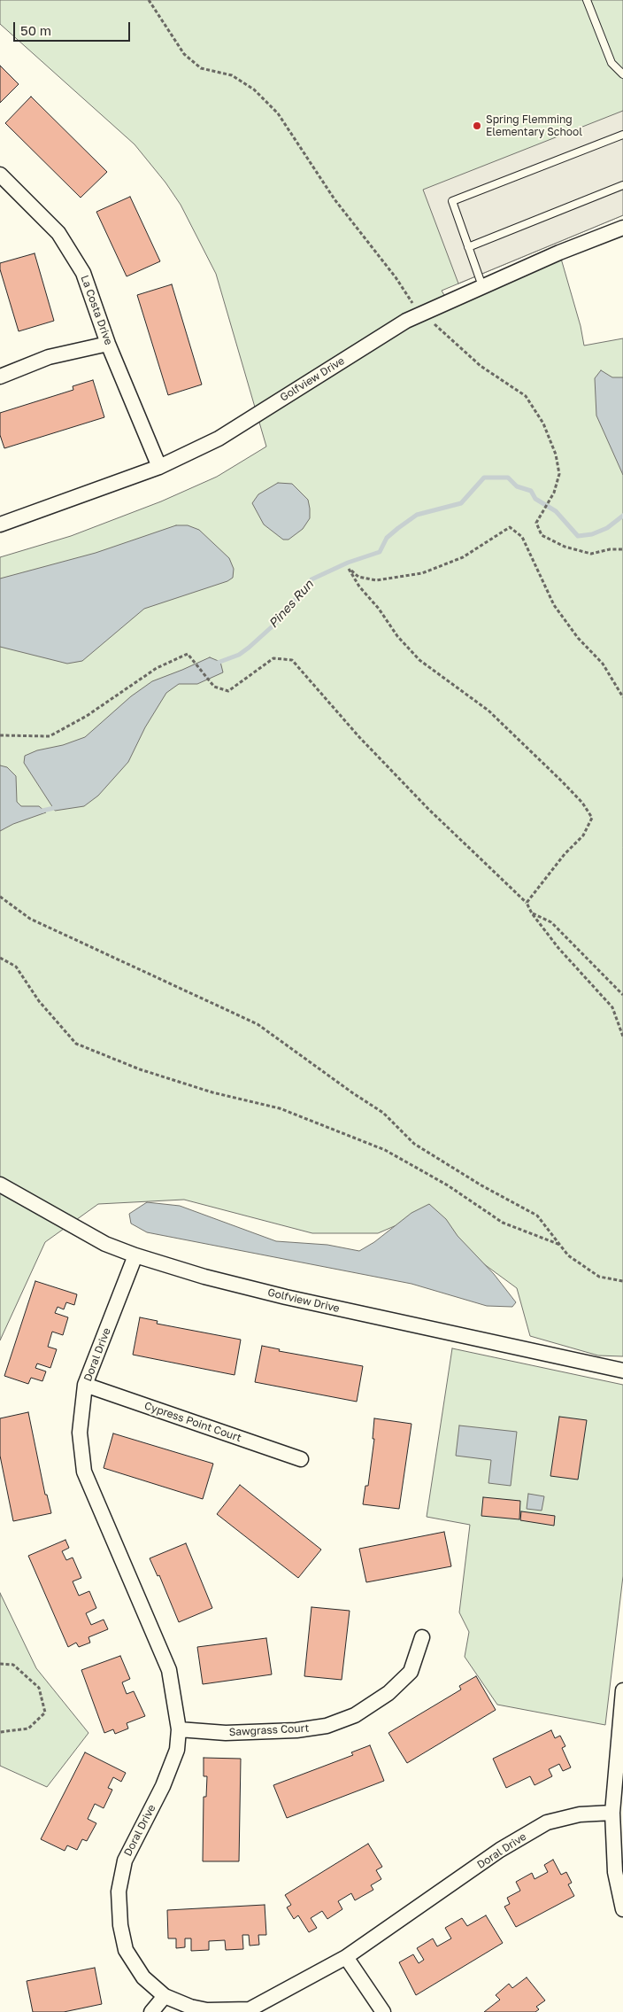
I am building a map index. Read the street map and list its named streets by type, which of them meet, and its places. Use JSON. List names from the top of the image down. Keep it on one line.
{"streets":{"street":["La Costa Drive","Golfview Drive","Doral Drive","Cypress Point Court","Sawgrass Court"]},"crossings":[["La Costa Drive","Golfview Drive"],["Golfview Drive","Doral Drive"],["Doral Drive","Cypress Point Court"],["Doral Drive","Sawgrass Court"]],"water":["Pines Run"],"places":["Spring Flemming Elementary School"],"scale_bar":"50 m"}
